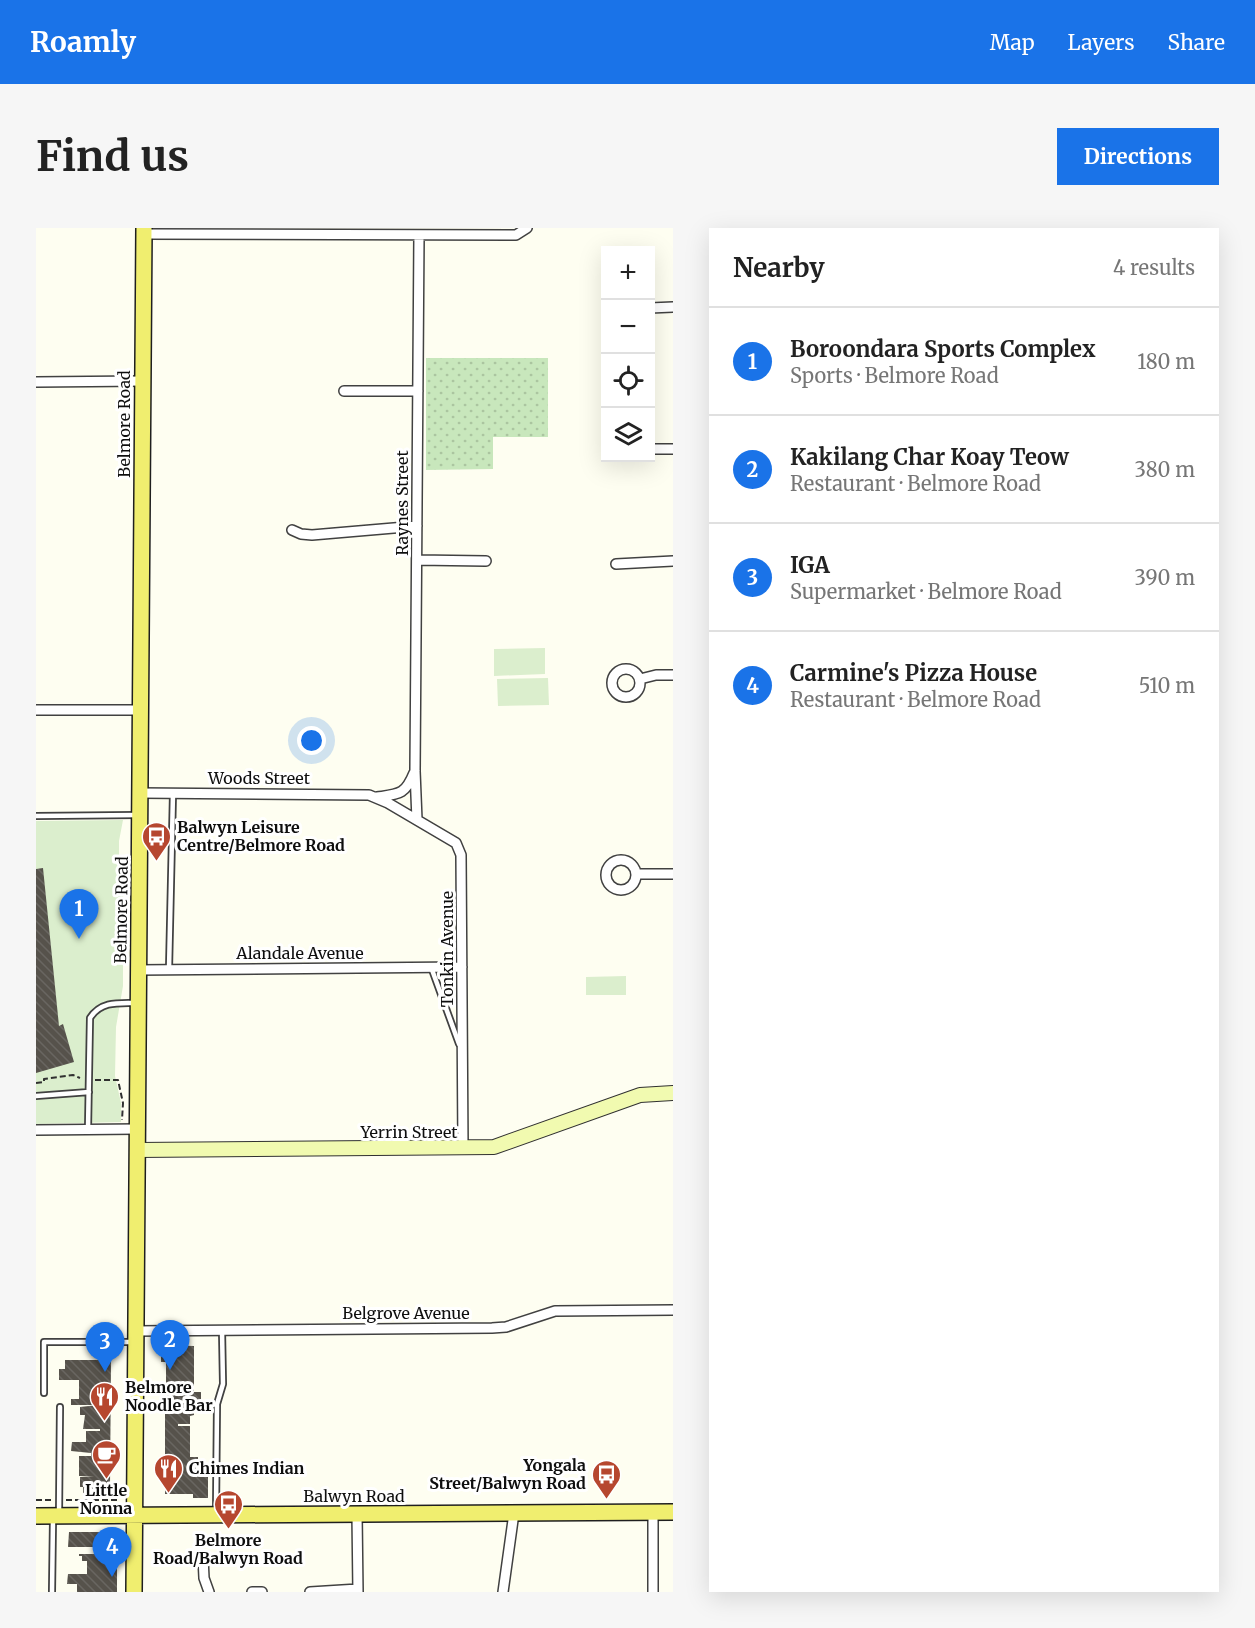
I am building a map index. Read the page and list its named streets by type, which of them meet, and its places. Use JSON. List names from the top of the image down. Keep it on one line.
{"streets":{"main road":["Belmore Road","Balwyn Road"],"street":["Raynes Street","Woods Street","Tonkin Avenue","Alandale Avenue","Yerrin Street","Belgrove Avenue"]},"crossings":[["Belmore Road","Woods Street"],["Belmore Road","Alandale Avenue"],["Belmore Road","Yerrin Street"],["Belmore Road","Belgrove Avenue"],["Belmore Road","Balwyn Road"],["Raynes Street","Tonkin Avenue"],["Woods Street","Tonkin Avenue"],["Tonkin Avenue","Alandale Avenue"],["Tonkin Avenue","Yerrin Street"]],"places":{"bus stop":["Balwyn Leisure Centre/Belmore Road","Yongala Street/Balwyn Road","Belmore Road/Balwyn Road"],"restaurant":["Belmore Noodle Bar","Chimes Indian"],"cafe":["Little Nonna"]},"page":{"header":"Roamly","nav":["Map","Layers","Share"],"buttons":"Directions","title":"Find us","heading":["Nearby","4 results"],"map_buttons":["+","−"],"list":[{"mark":"1","name":"Boroondara Sports Complex","note":"Sports · Belmore Road","value":"180 m"},{"mark":"2","name":"Kakilang Char Koay Teow","note":"Restaurant · Belmore Road","value":"380 m"},{"mark":"3","name":"IGA","note":"Supermarket · Belmore Road","value":"390 m"},{"mark":"4","name":"Carmine's Pizza House","note":"Restaurant · Belmore Road","value":"510 m"}],"pins":["1","2","3","4"]}}
